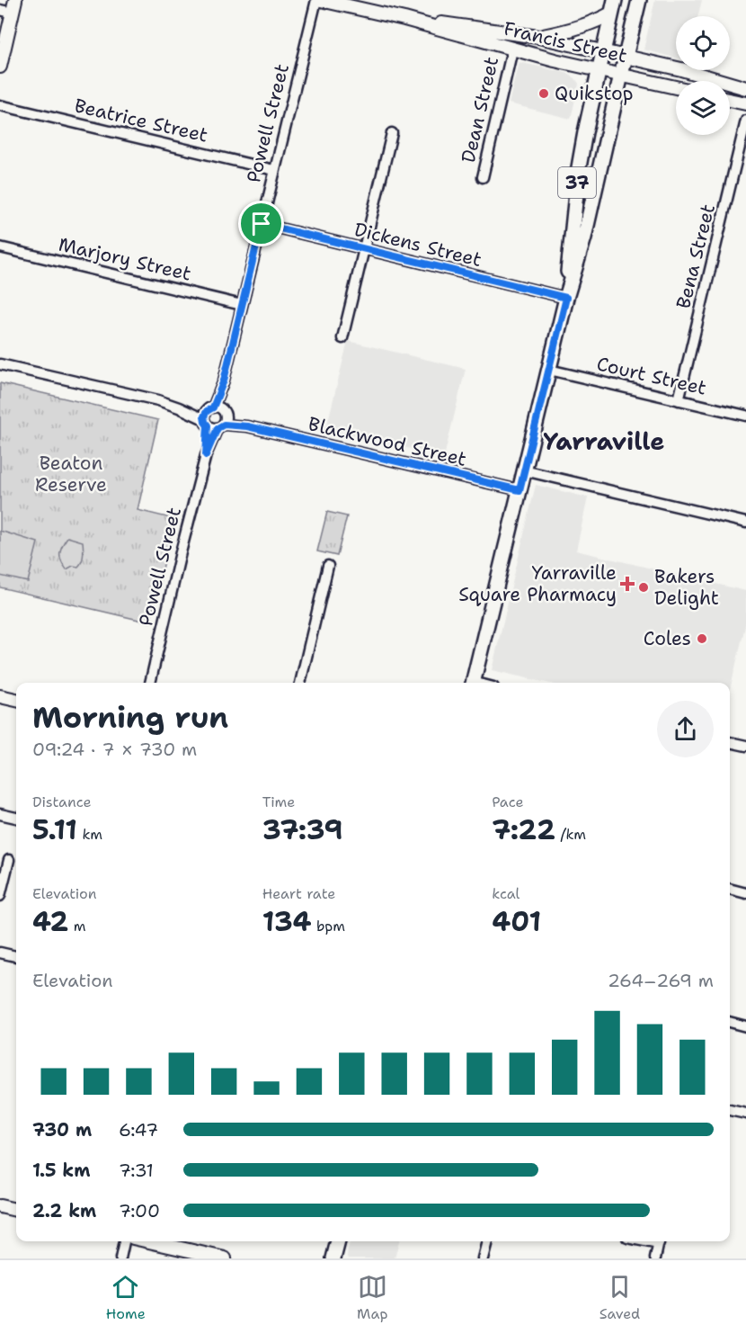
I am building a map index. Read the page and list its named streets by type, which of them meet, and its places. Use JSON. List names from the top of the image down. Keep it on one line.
{"streets":{"main road":["Francis Street","37"],"street":["Dean Street","Beatrice Street","Powell Street","Dickens Street","Bena Street","Marjory Street","Court Street","Blackwood Street"]},"crossings":[["Francis Street","Dean Street"],["Francis Street","37"],["Beatrice Street","Powell Street"],["Powell Street","Dickens Street"],["Powell Street","Marjory Street"],["Powell Street","Blackwood Street"],["37","Dickens Street"],["37","Court Street"],["37","Blackwood Street"],["Bena Street","Court Street"]],"districts":["Yarraville"],"parks":["Beaton Reserve"],"places":{"other":["Quikstop","Bakers Delight","Coles"],"health":["Yarraville Square Pharmacy"]},"page":{"heading":["Morning run","09:24 · 7 × 730 m"],"stats":[["Distance","5.11 km"],["Time","37:39"],["Pace","7:22 /km"],["Elevation","42 m"],["Heart rate","134 bpm"],["kcal","401"]],"chart":["Elevation","264–269 m"],"list":[{"name":"730 m","note":"6:47"},{"name":"1.5 km","note":"7:31"},{"name":"2.2 km","note":"7:00"}],"tabs":["Home","Map","Saved"]}}
